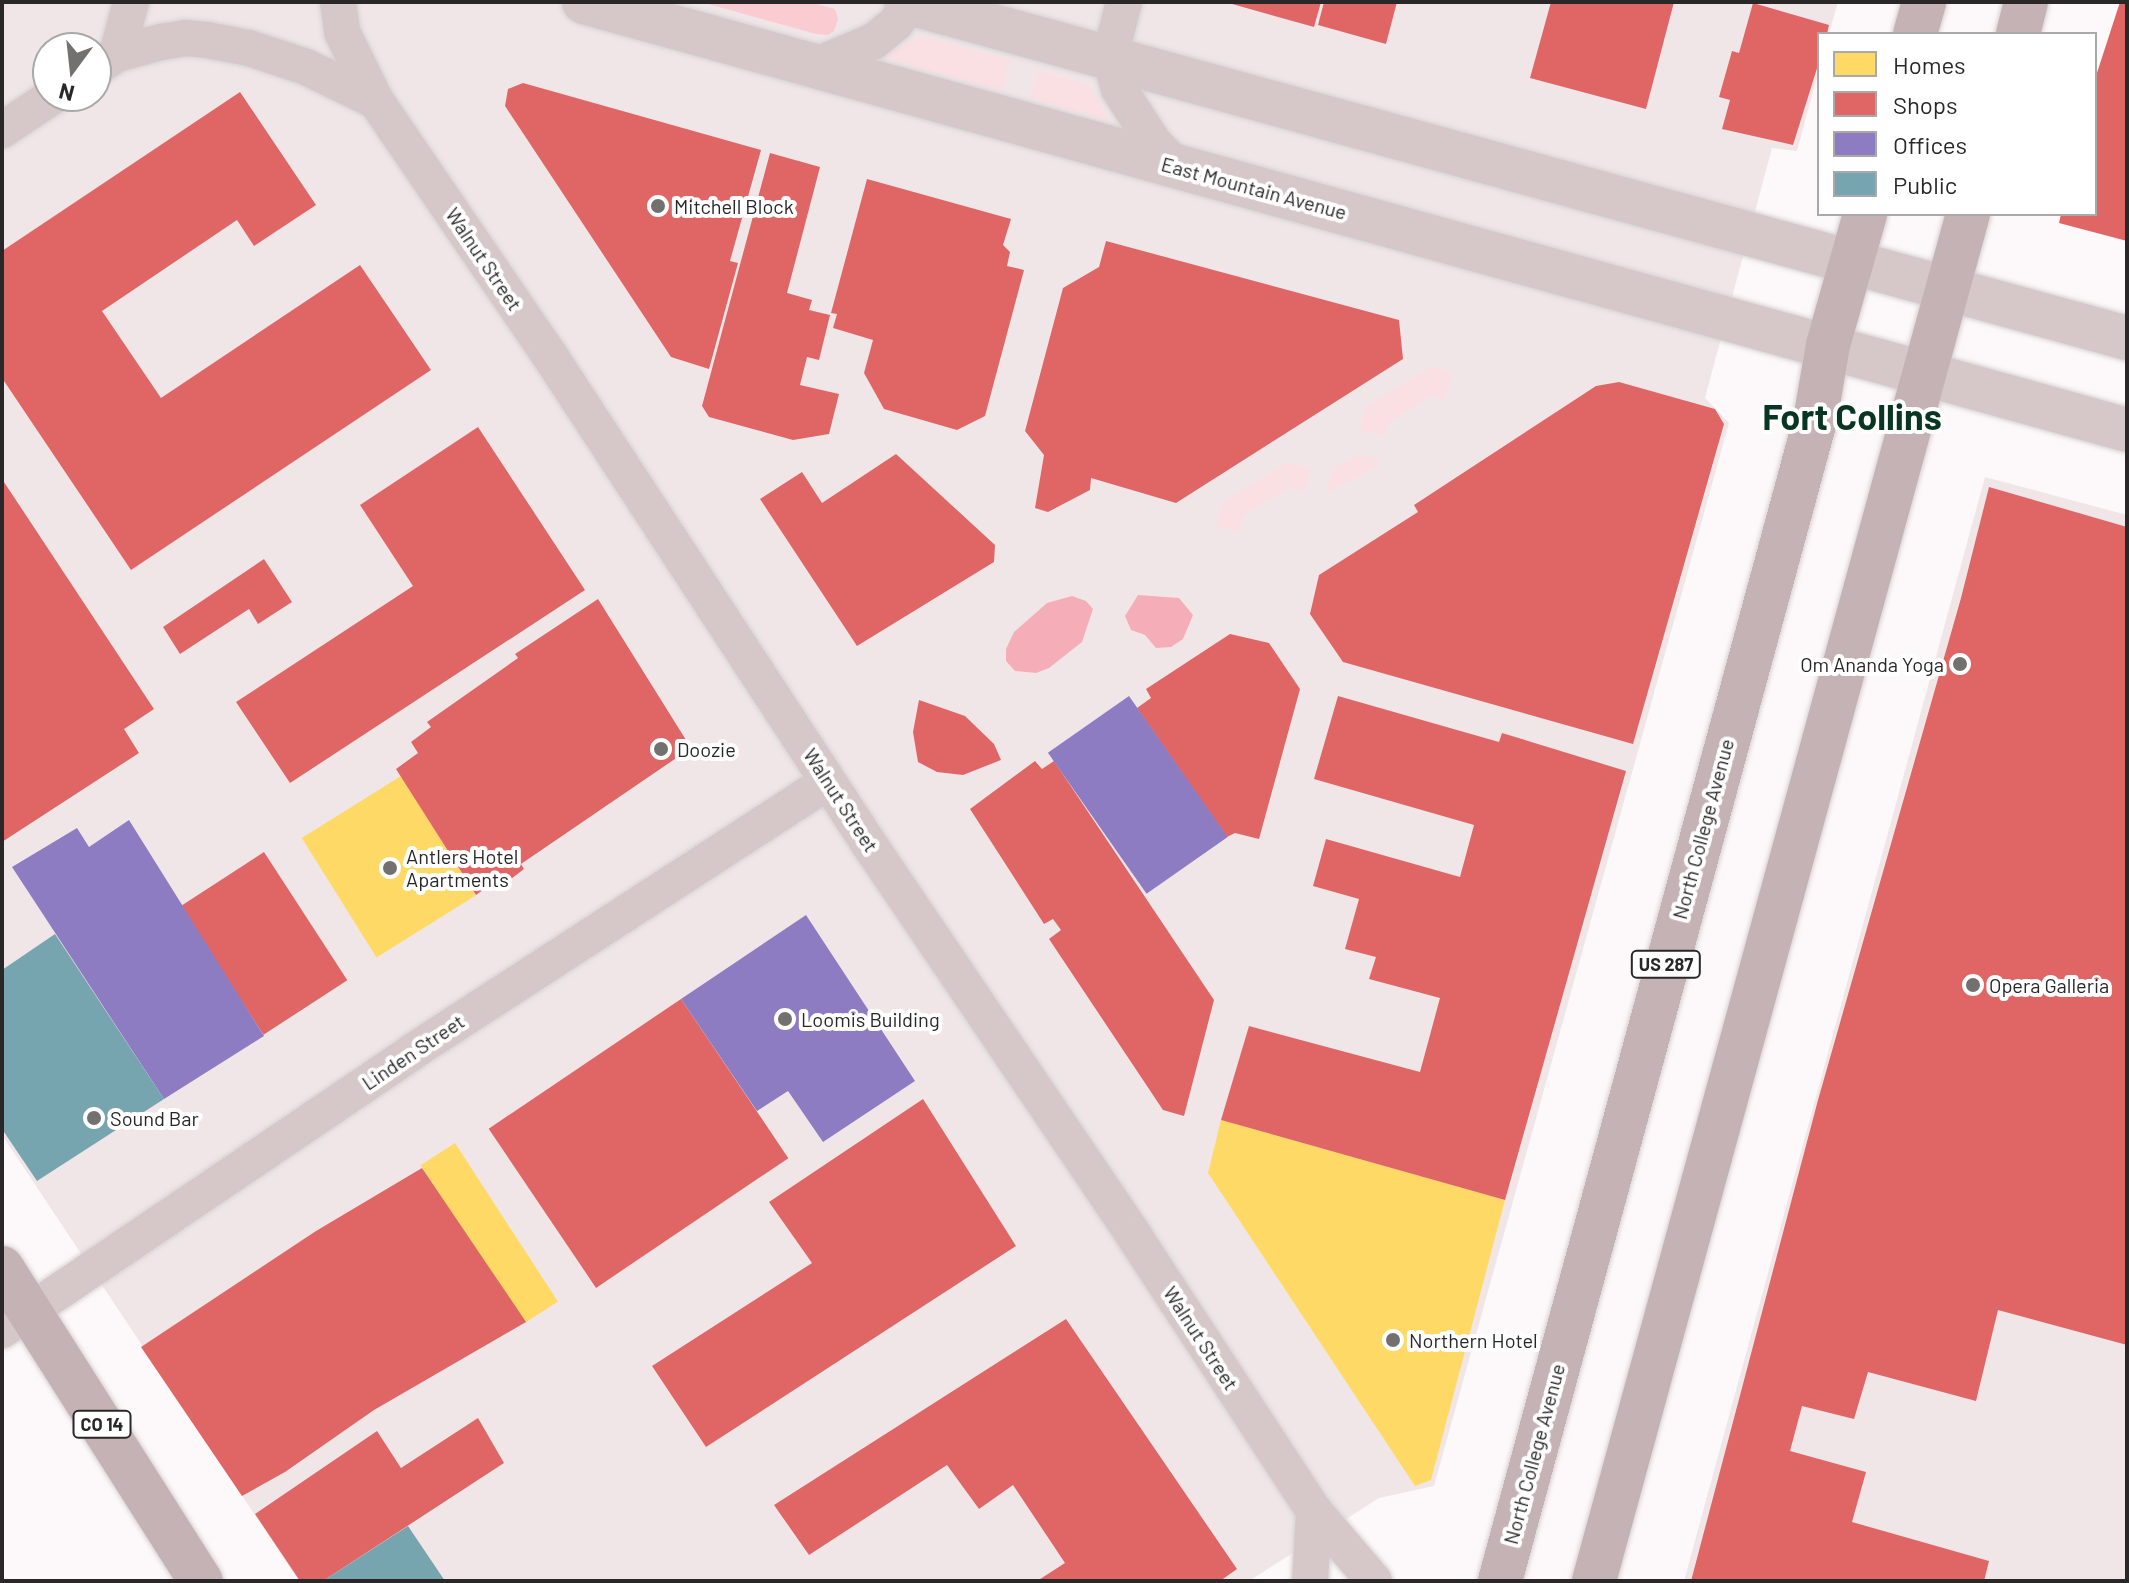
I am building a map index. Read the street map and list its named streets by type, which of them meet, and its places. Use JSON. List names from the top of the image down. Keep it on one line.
{"streets":{"highway":["North College Avenue","US 287","CO 14"],"street":["East Mountain Avenue","Walnut Street","Linden Street"]},"crossings":[["East Mountain Avenue","North College Avenue"],["Walnut Street","Linden Street"],["North College Avenue","US 287"],["Linden Street","CO 14"]],"districts":["Fort Collins"],"places":["Mitchell Block","Om Ananda Yoga","Doozie","Antlers Hotel Apartments","Opera Galleria","Loomis Building","Sound Bar","Northern Hotel"],"legend":["Homes","Shops","Offices","Public"],"north":"bottom"}
